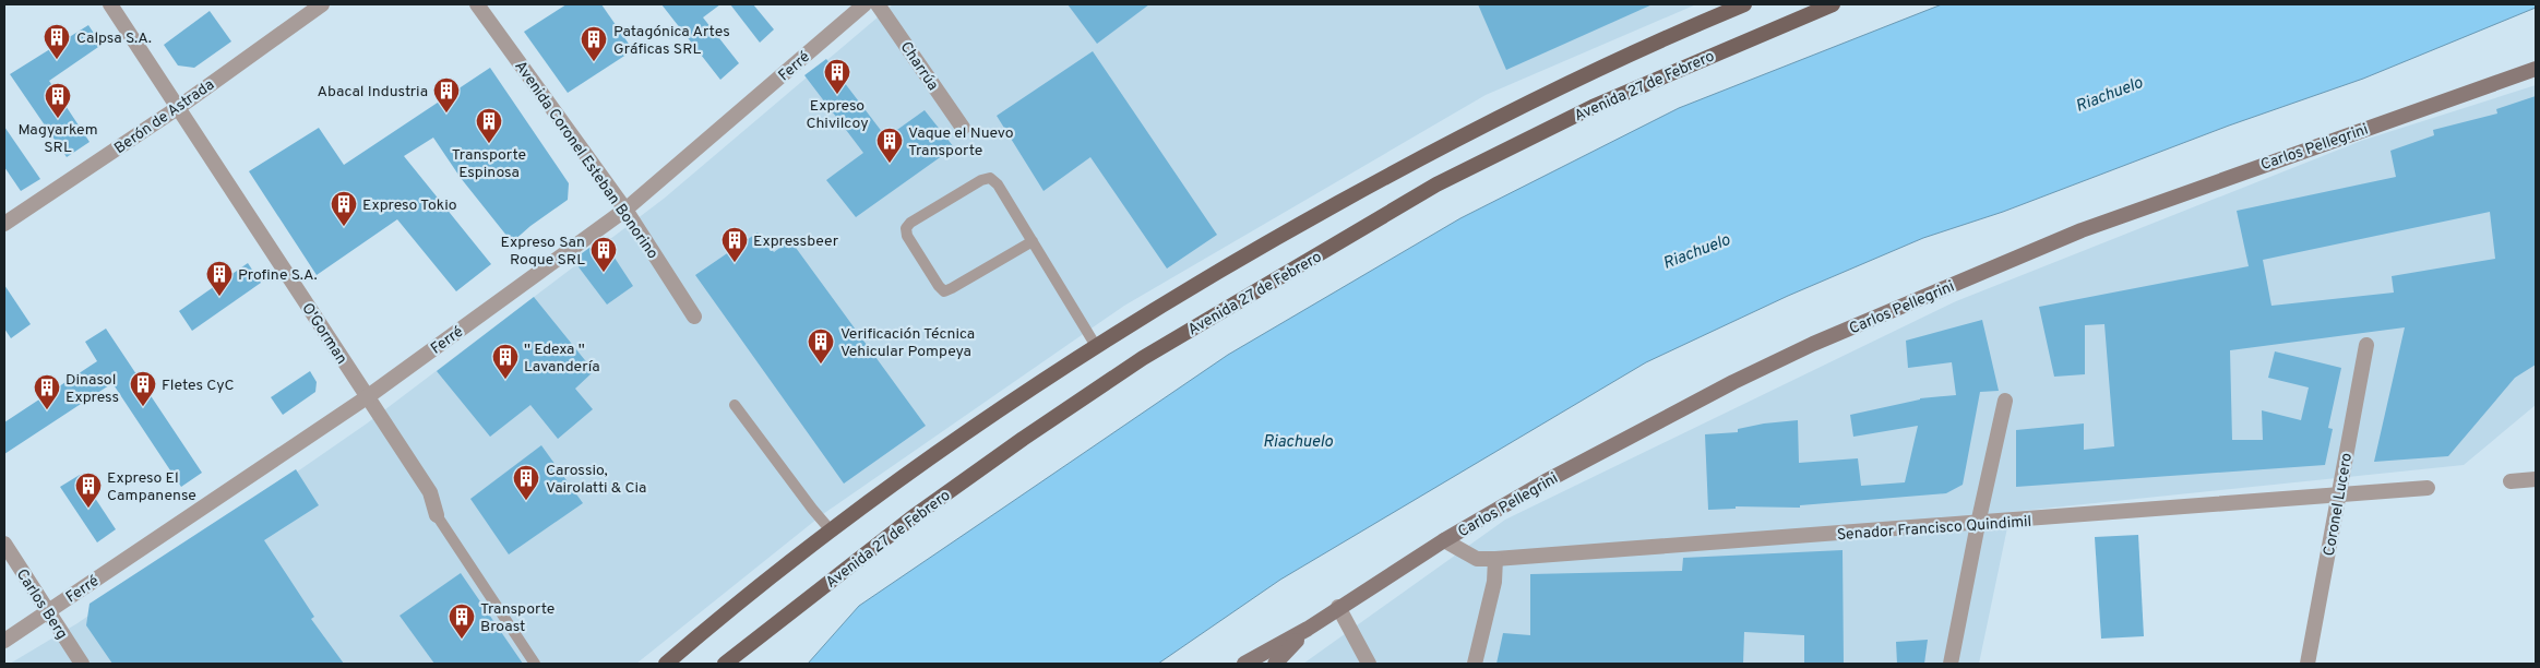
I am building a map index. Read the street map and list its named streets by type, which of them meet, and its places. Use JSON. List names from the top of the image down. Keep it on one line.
{"streets":{"main road":["Avenida 27 de Febrero","Carlos Pellegrini"],"street":["Ferré","Charrúa","Berón de Astrada","Avenida Coronel Esteban Bonorino","O'Gorman","Coronel Lucero","Senador Francisco Quindimil","Carlos Berg"]},"crossings":[["Ferré","Avenida Coronel Esteban Bonorino"],["Ferré","O'Gorman"],["Ferré","Carlos Berg"],["Berón de Astrada","O'Gorman"],["Carlos Pellegrini","Senador Francisco Quindimil"],["Coronel Lucero","Senador Francisco Quindimil"]],"water":["Riachuelo"],"places":{"building":["Calpsa S.A.","Patagónica Artes Gráficas SRL","Expreso Chivilcoy","Abacal Industria","Magyarkem SRL","Transporte Espinosa","Vaque el Nuevo Transporte","Expreso Tokio","Expressbeer","Expreso San Roque SRL","Profine S.A.","Verificación Técnica Vehicular Pompeya","'' Edexa '' Lavandería","Fletes CyC","Dinasol Express","Carossio, Vairolatti & Cia","Expreso El Campanense","Transporte Broast"]}}
